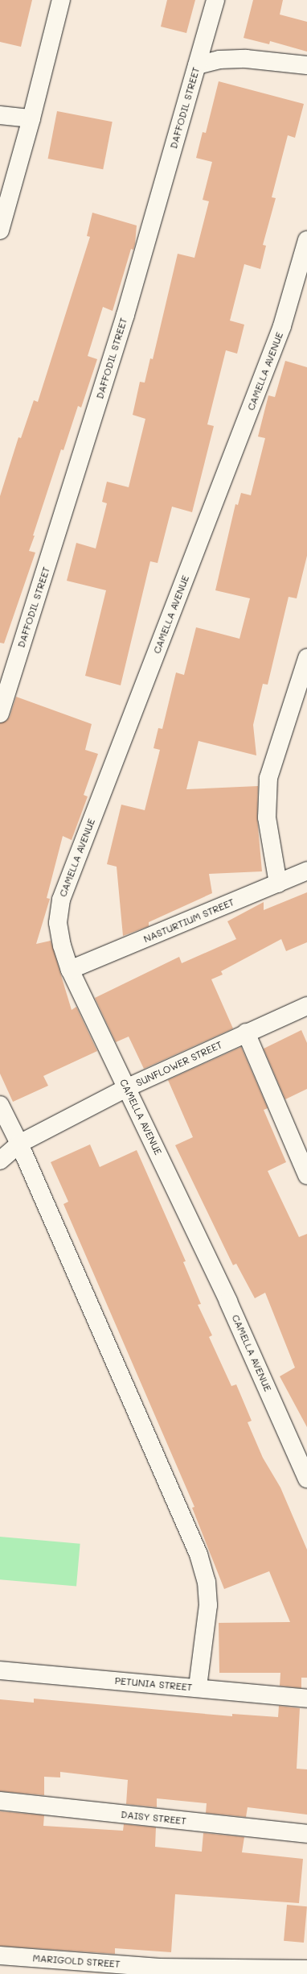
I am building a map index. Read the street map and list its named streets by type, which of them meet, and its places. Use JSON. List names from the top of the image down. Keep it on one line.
{"streets":{"street":["DAFFODIL STREET","CAMELLA AVENUE","NASTURTIUM STREET","SUNFLOWER STREET","PETUNIA STREET","DAISY STREET","MARIGOLD STREET"]},"crossings":[["CAMELLA AVENUE","NASTURTIUM STREET"],["CAMELLA AVENUE","SUNFLOWER STREET"]]}
